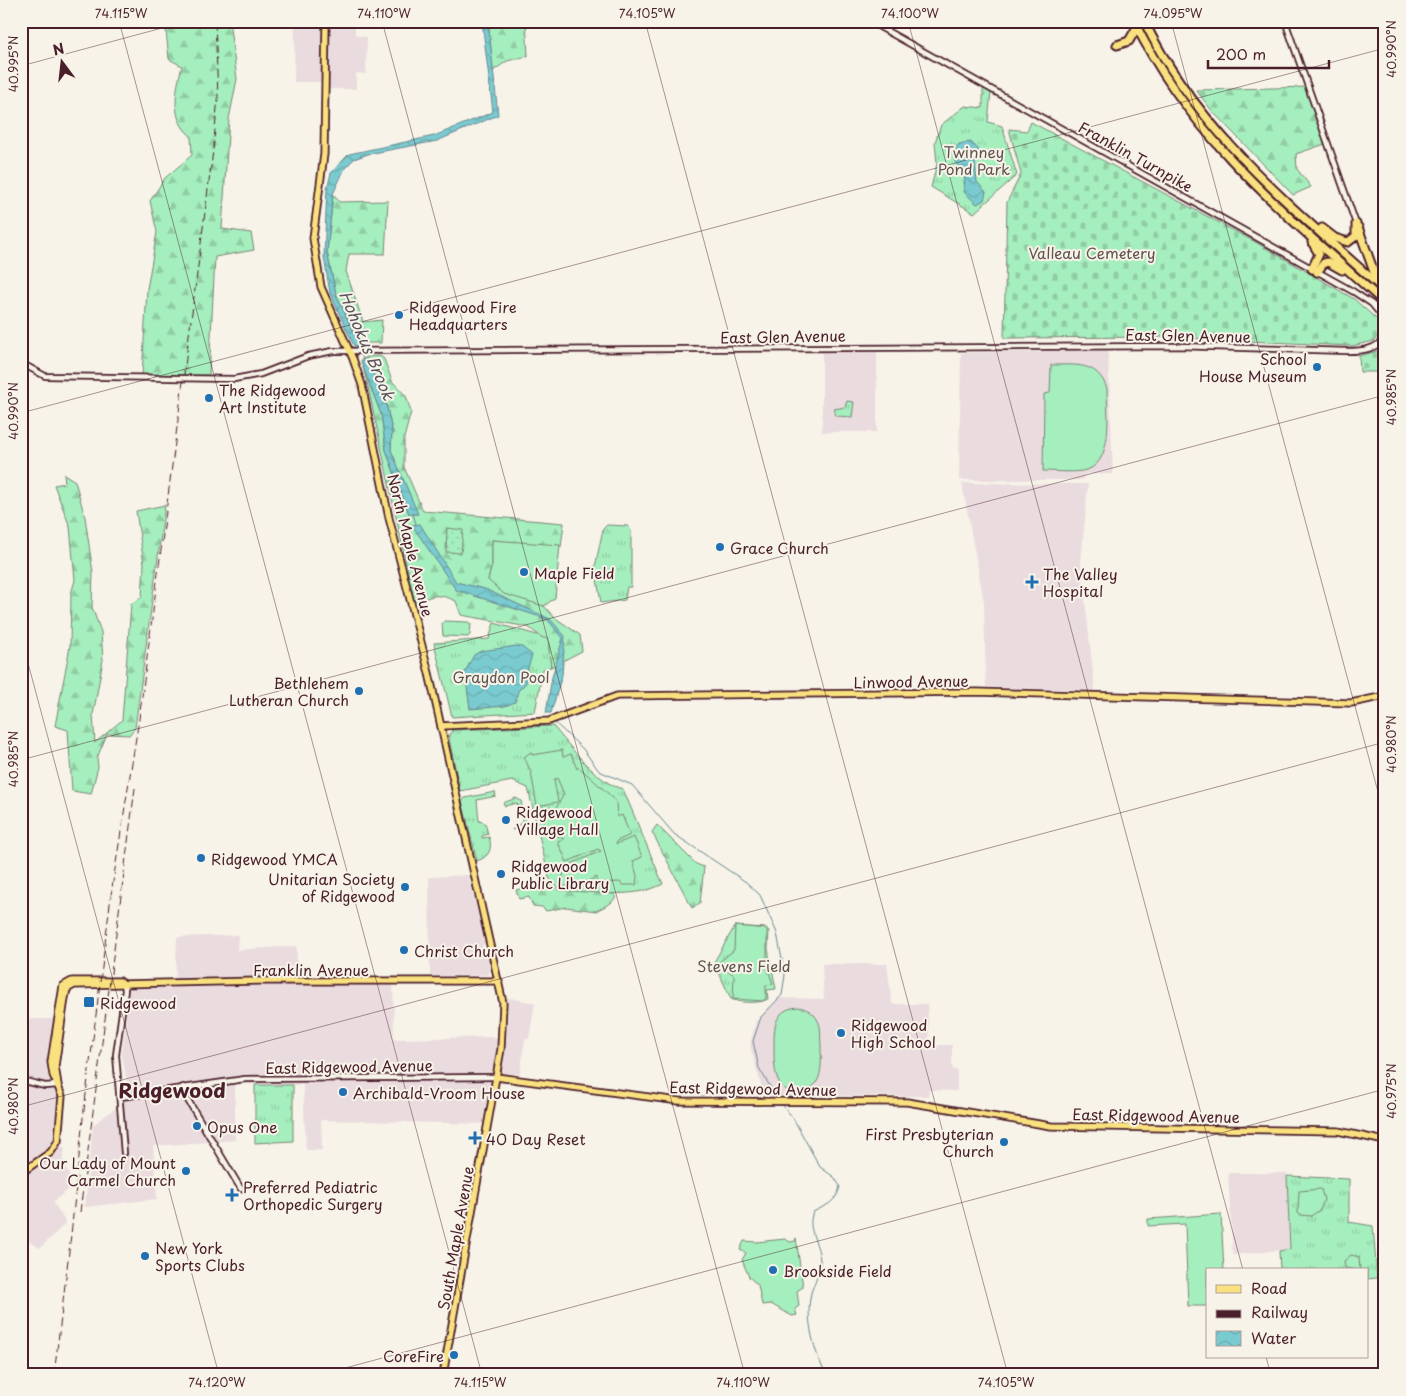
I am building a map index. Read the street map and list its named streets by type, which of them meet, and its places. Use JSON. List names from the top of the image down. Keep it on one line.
{"streets":{"main road":["North Maple Avenue","Linwood Avenue","Franklin Avenue","East Ridgewood Avenue","South Maple Avenue"],"street":["Franklin Turnpike","East Glen Avenue"]},"crossings":[["East Glen Avenue","North Maple Avenue"],["North Maple Avenue","Linwood Avenue"],["North Maple Avenue","Franklin Avenue"],["North Maple Avenue","East Ridgewood Avenue"],["North Maple Avenue","South Maple Avenue"],["East Ridgewood Avenue","South Maple Avenue"]],"districts":["Ridgewood"],"water":["Hohokus Brook"],"parks":["Twinney Pond Park","Valleau Cemetery","Graydon Pool","Stevens Field"],"places":{"other":["Ridgewood Fire Headquarters","School House Museum","The Ridgewood Art Institute","Grace Church","Maple Field","Bethlehem Lutheran Church","Ridgewood Village Hall","Ridgewood YMCA","Ridgewood Public Library","Unitarian Society of Ridgewood","Christ Church","Ridgewood High School","Archibald-Vroom House","Opus One","First Presbyterian Church","Our Lady of Mount Carmel Church","New York Sports Clubs","Brookside Field","CoreFire"],"health":["The Valley Hospital","40 Day Reset","Preferred Pediatric Orthopedic Surgery"],"transit":["Ridgewood"]},"legend":["Road","Railway","Water"],"scale_bar":"200 m","north":"top","coordinates":["74.115°W","74.110°W","74.105°W","74.100°W","74.095°W","40.990°N","40.995°N","40.985°N","40.980°N","40.975°N","74.120°W"]}
